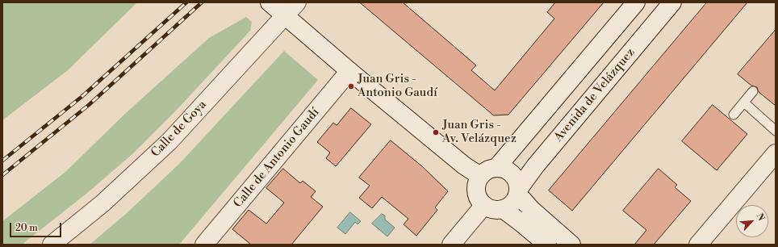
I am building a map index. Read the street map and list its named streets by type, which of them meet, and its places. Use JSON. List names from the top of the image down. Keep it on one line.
{"streets":{"street":["Avenida de Velázquez","Calle de Goya","Calle de Antonio Gaudí"]},"places":["Juan Gris - Antonio Gaudí","Juan Gris - Av. Velázquez"],"scale_bar":"20 m","north":"top right"}
